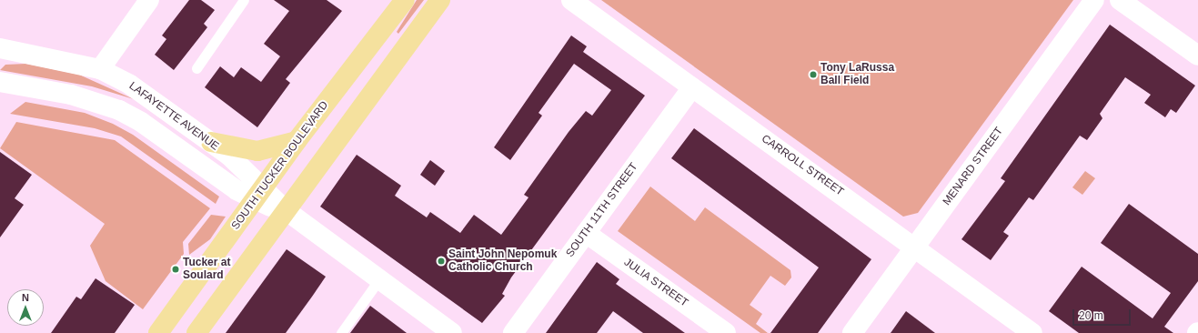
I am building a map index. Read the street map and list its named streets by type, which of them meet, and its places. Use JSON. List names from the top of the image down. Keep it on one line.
{"streets":{"main road":["SOUTH TUCKER BOULEVARD"],"street":["LAFAYETTE AVENUE","CARROLL STREET","MENARD STREET","SOUTH 11TH STREET","JULIA STREET"]},"crossings":[["LAFAYETTE AVENUE","SOUTH TUCKER BOULEVARD"],["CARROLL STREET","MENARD STREET"],["CARROLL STREET","SOUTH 11TH STREET"],["SOUTH 11TH STREET","JULIA STREET"]],"places":["Tony LaRussa Ball Field","Saint John Nepomuk Catholic Church","Tucker at Soulard"],"scale_bar":"20 m","north":"top"}
